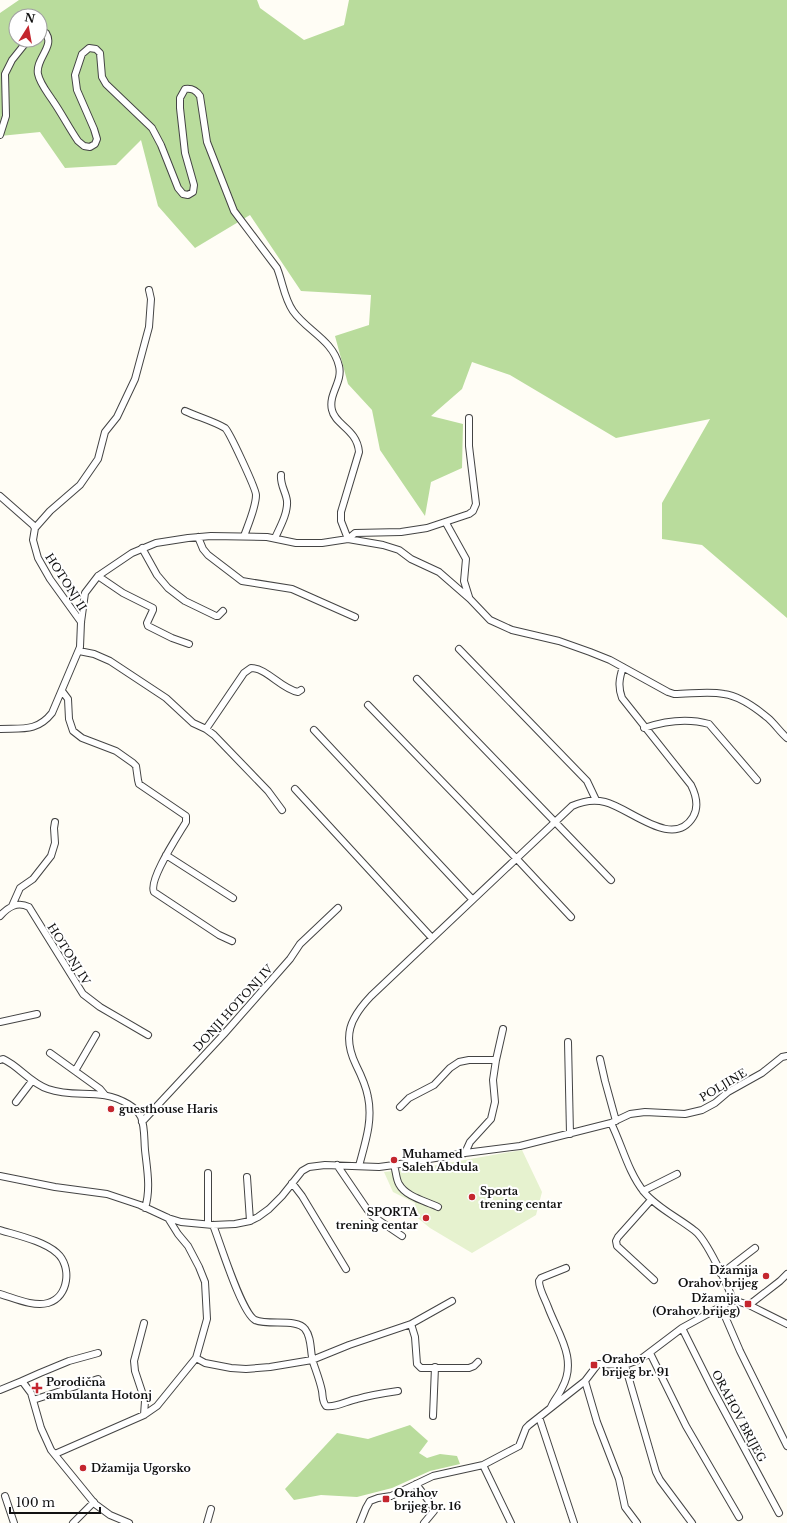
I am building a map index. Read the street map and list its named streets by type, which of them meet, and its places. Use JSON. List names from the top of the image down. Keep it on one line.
{"streets":{"street":["HOTONJ II","HOTONJ IV","DONJI HOTONJ IV","POLJINE","ORAHOV BRIJEG"]},"places":{"other":["guesthouse Haris","Muhamed Saleh Abdula","Sporta trening centar","SPORTA trening centar","Džamija Orahov brijeg","Džamija Ugorsko"],"transit":["Džamija (Orahov brijeg)","Orahov brijeg br. 91","Orahov brijeg br. 16"],"health":["Porodična ambulanta Hotonj"]},"scale_bar":"100 m","north":"top"}
